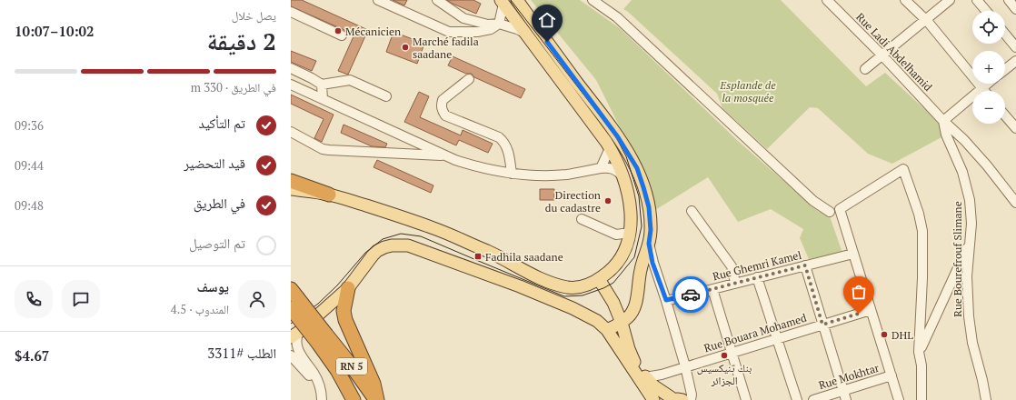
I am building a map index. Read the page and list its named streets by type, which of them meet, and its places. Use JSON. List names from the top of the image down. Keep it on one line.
{"streets":{"highway":["RN 5"],"street":["Rue Ladi Abdelhamid","Rue Bourefrouf Slimane","Rue Ghemri Kamel","Rue Bouara Mohamed","Rue Mokhtar"]},"crossings":[["Rue Ladi Abdelhamid","Rue Bourefrouf Slimane"]],"parks":["Esplande de la mosquée"],"places":{"other":["Mécanicien","Marché fadila saadane","Direction du cadastre","DHL","بنك تنيكسيس الجزائر"],"transit":["Fadhila saadane"]},"page":{"heading":["2 دقيقة","يصل خلال","10:02–10:07"],"panel":["يوسف","المندوب · 4.5","الطلب #3311","$4.67"],"map_buttons":["+","−"],"bar":"في الطريق · 330 m","list":[["تم التأكيد","09:36"],["قيد التحضير","09:44"],["في الطريق","09:48"],"تم التوصيل"]}}
